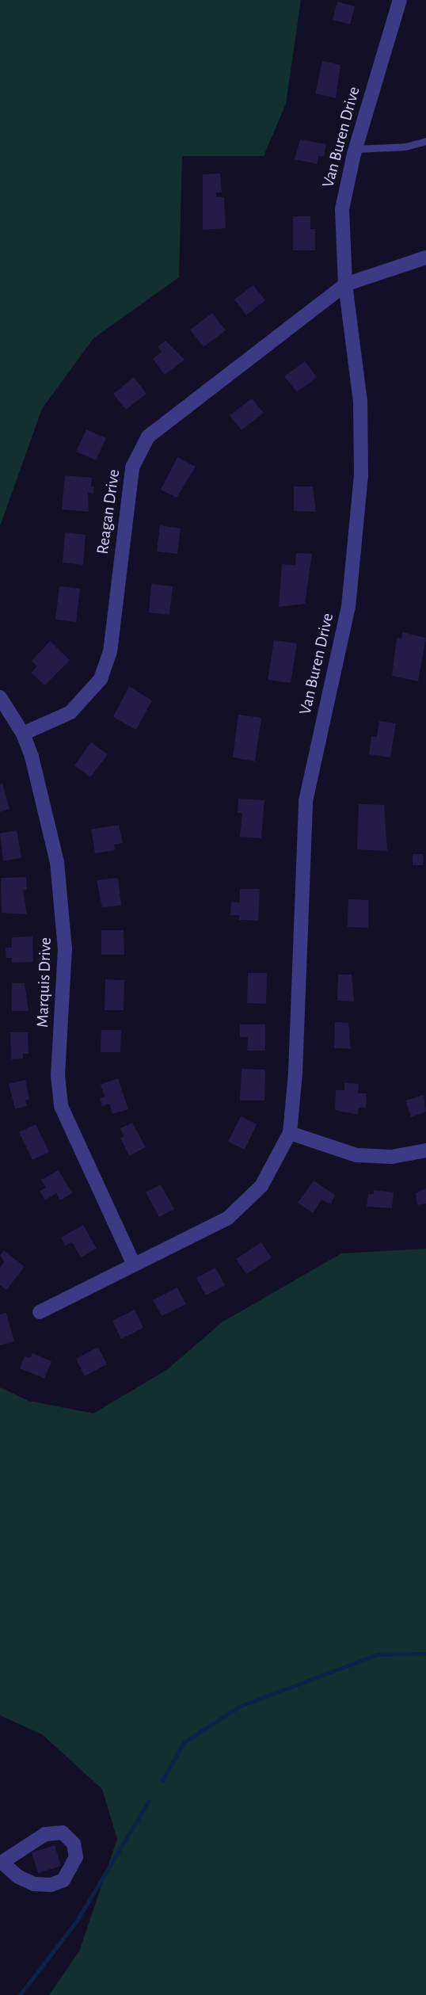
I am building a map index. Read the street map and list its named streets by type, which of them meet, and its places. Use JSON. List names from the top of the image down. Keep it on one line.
{"streets":{"street":["Van Buren Drive","Reagan Drive","Marquis Drive"]},"crossings":[["Van Buren Drive","Reagan Drive"],["Van Buren Drive","Marquis Drive"],["Reagan Drive","Marquis Drive"]]}
